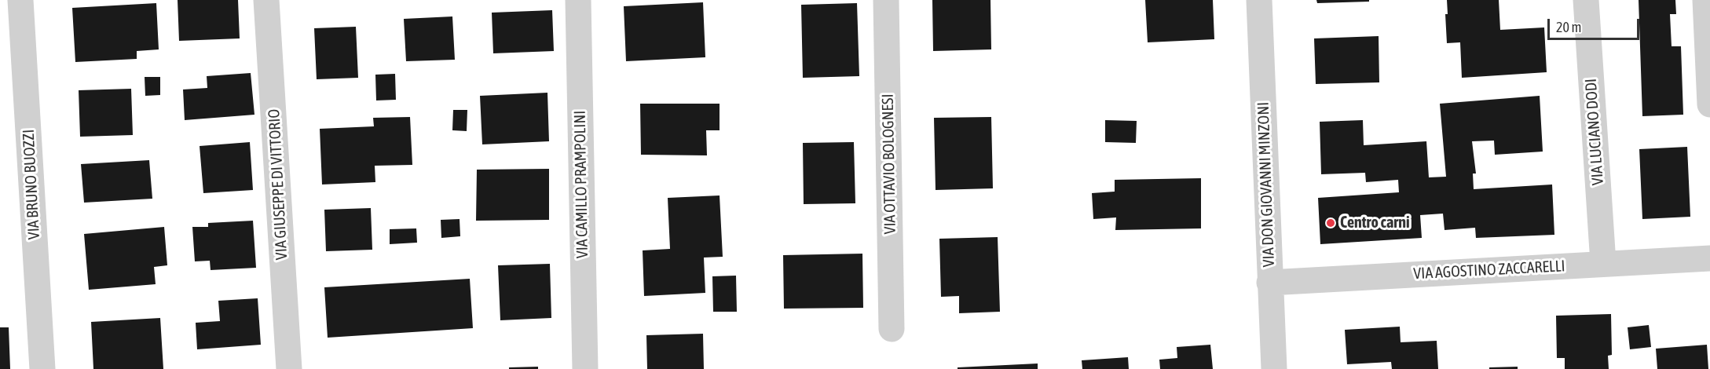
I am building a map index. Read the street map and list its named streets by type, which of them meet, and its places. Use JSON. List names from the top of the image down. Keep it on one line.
{"streets":{"street":["VIA LUCIANO DODI","VIA OTTAVIO BOLOGNESI","VIA BRUNO BUOZZI","VIA GIUSEPPE DI VITTORIO","VIA CAMILLO PRAMPOLINI","VIA DON GIOVANNI MINZONI","VIA AGOSTINO ZACCARELLI"]},"crossings":[["VIA LUCIANO DODI","VIA AGOSTINO ZACCARELLI"],["VIA DON GIOVANNI MINZONI","VIA AGOSTINO ZACCARELLI"]],"places":["Centro carni"],"scale_bar":"20 m"}
